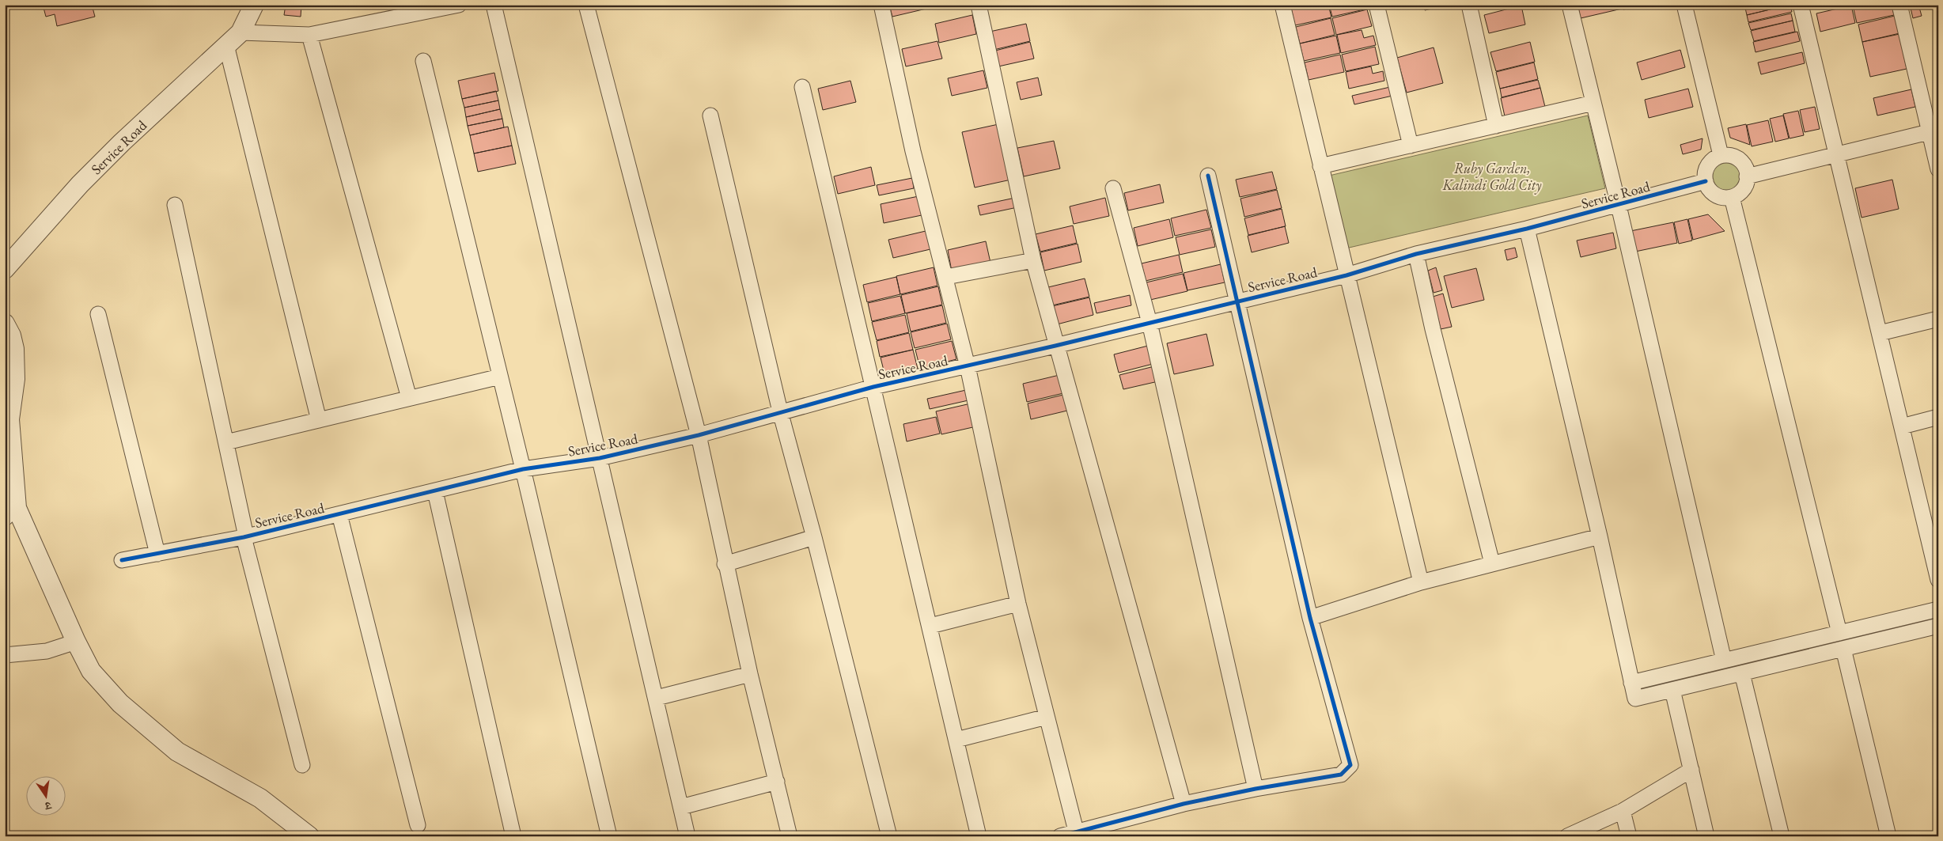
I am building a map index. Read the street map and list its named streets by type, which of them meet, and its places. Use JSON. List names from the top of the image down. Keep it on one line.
{"streets":{"street":["Service Road"]},"parks":["Ruby Garden, Kalindi Gold City"],"north":"bottom"}
